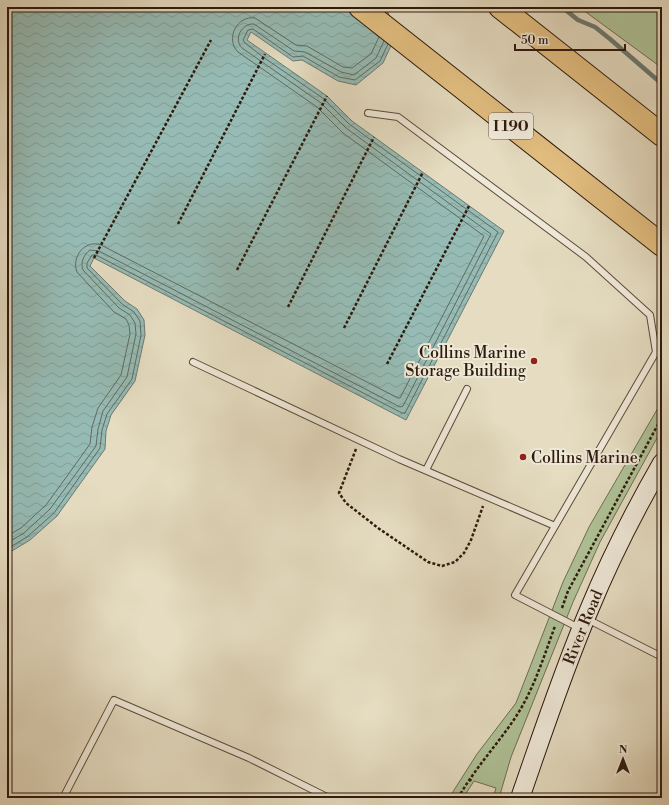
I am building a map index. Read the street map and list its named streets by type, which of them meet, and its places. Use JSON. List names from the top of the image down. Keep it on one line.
{"streets":{"highway":["I 190"],"main road":["River Road"]},"places":["Collins Marine Storage Building","Collins Marine"],"scale_bar":"50 m","north":"top"}
